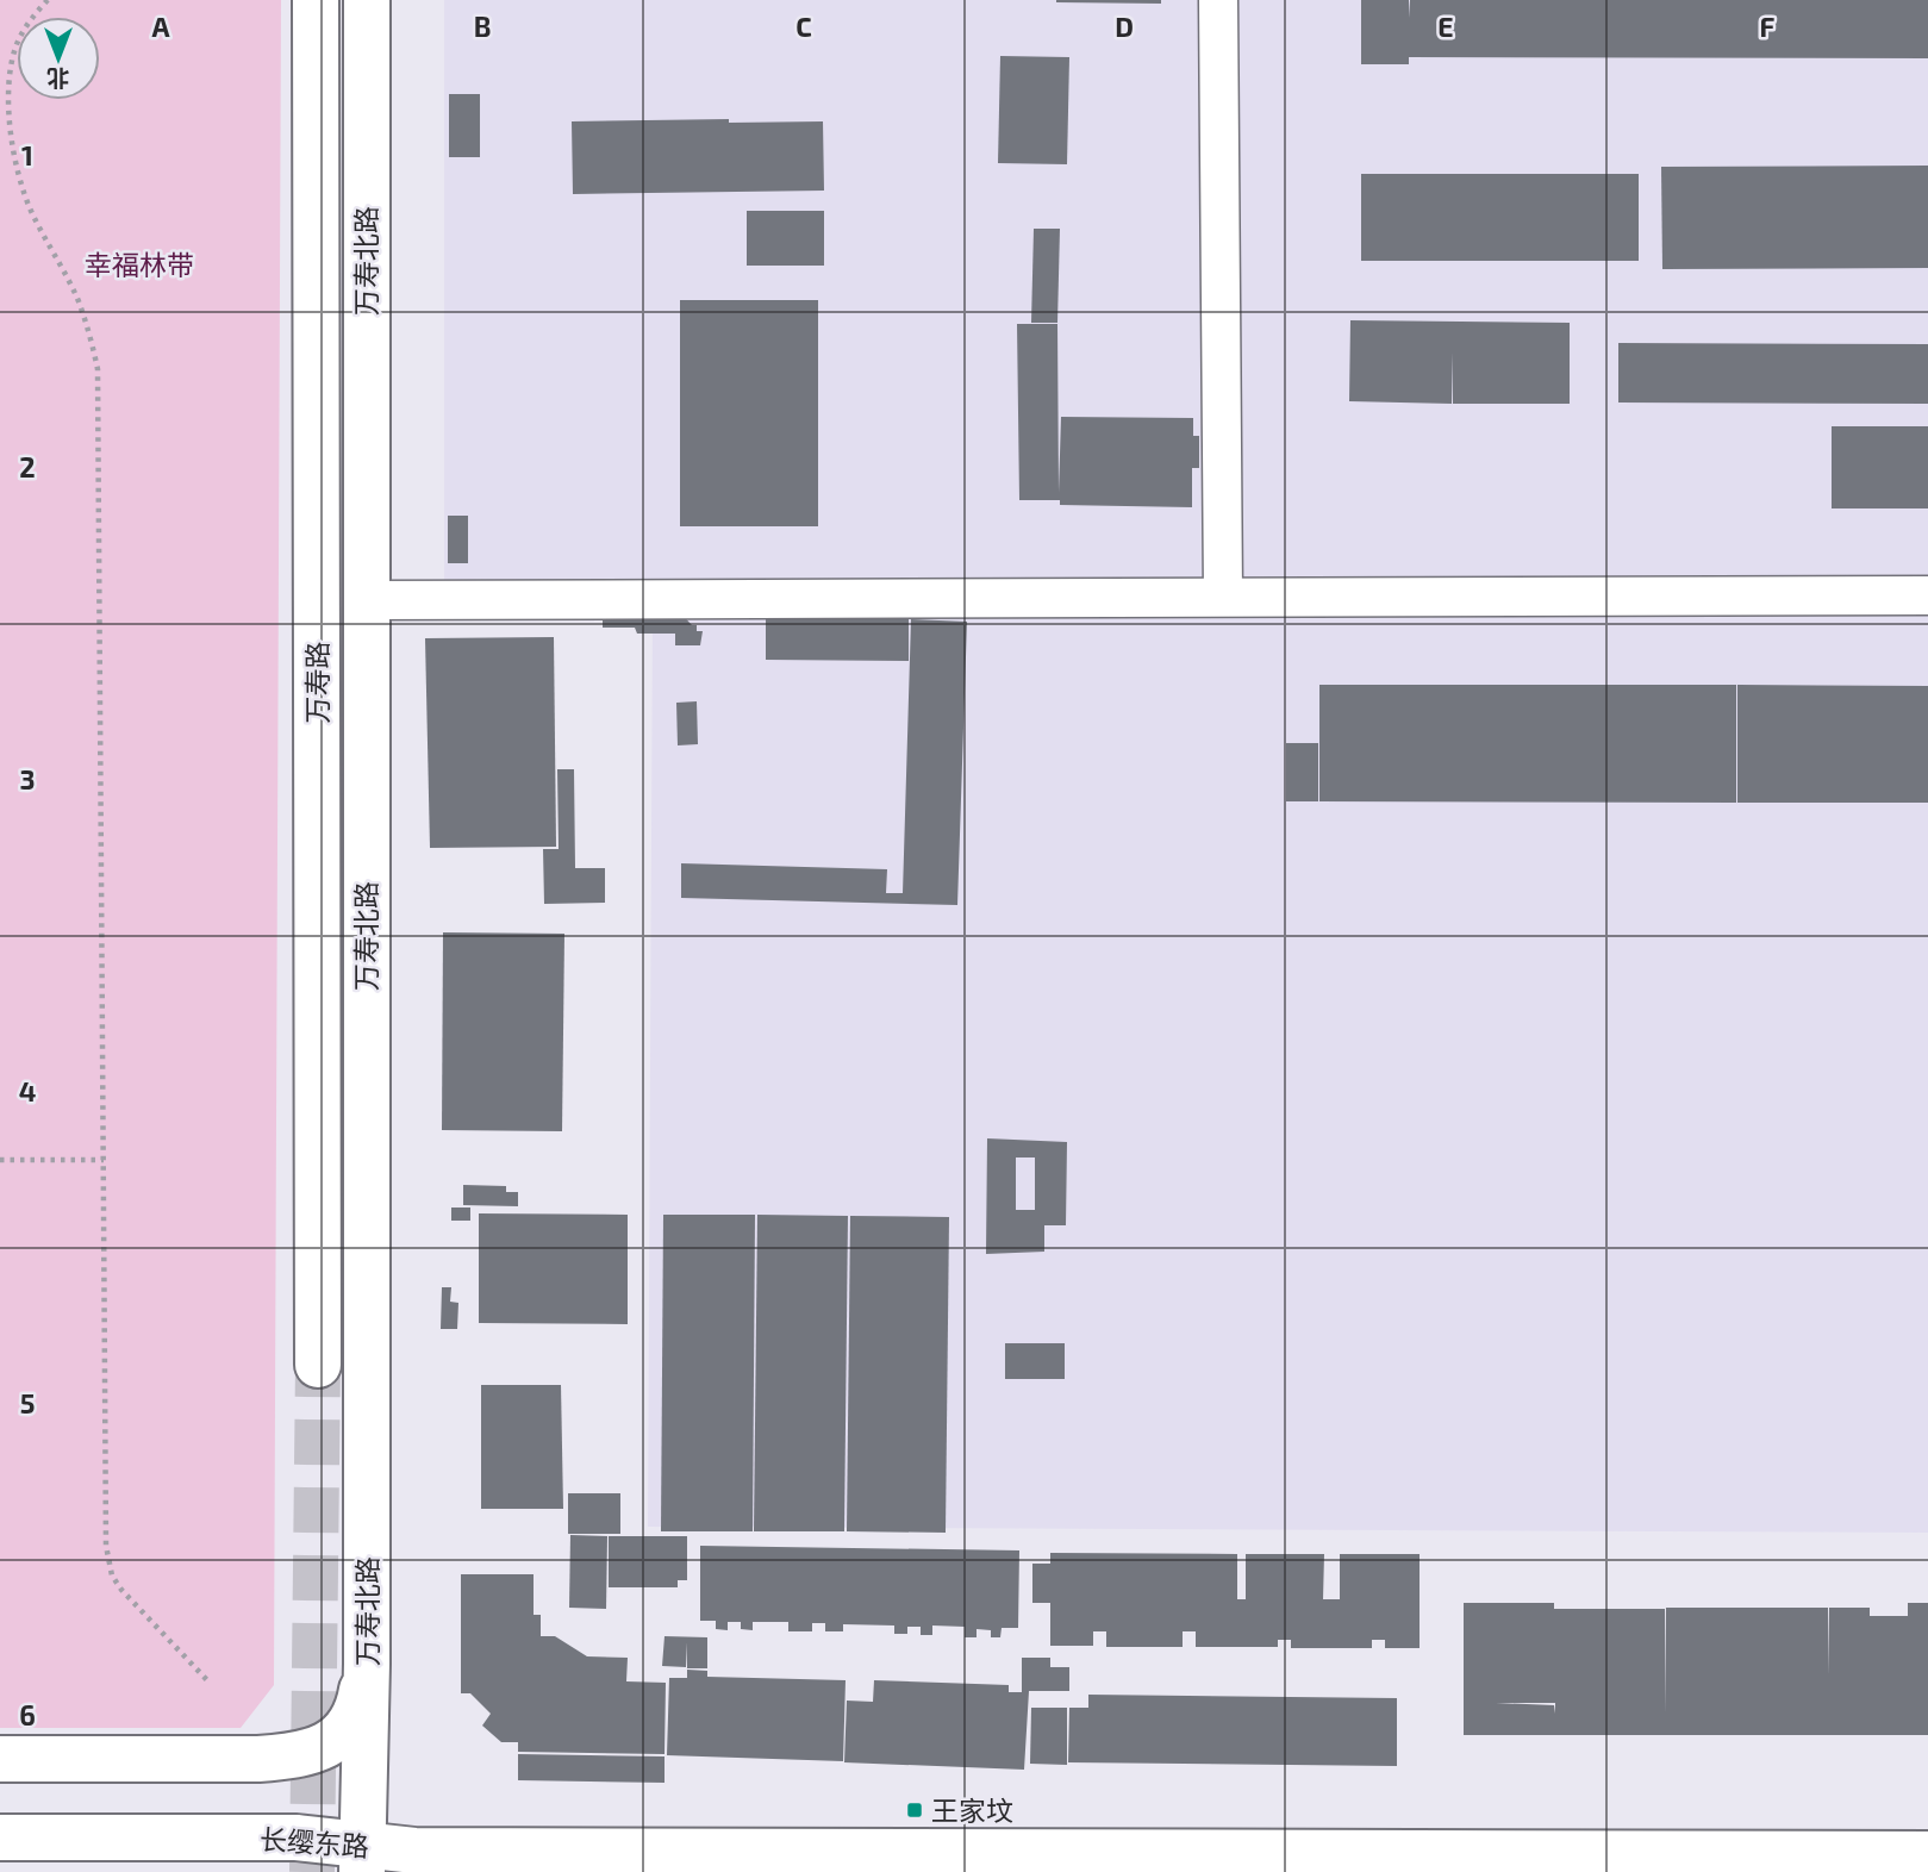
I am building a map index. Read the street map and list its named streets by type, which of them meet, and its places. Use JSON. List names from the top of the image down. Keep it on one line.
{"streets":{"main road":["万寿北路","万寿路","长缨东路"]},"crossings":[["万寿北路","长缨东路"]],"parks":["幸福林带"],"places":{"transit":["王家坟"]},"north":"bottom","grid":{"columns":["A","B","C","D","E","F"],"rows":["1","2","3","4","5","6"]}}
